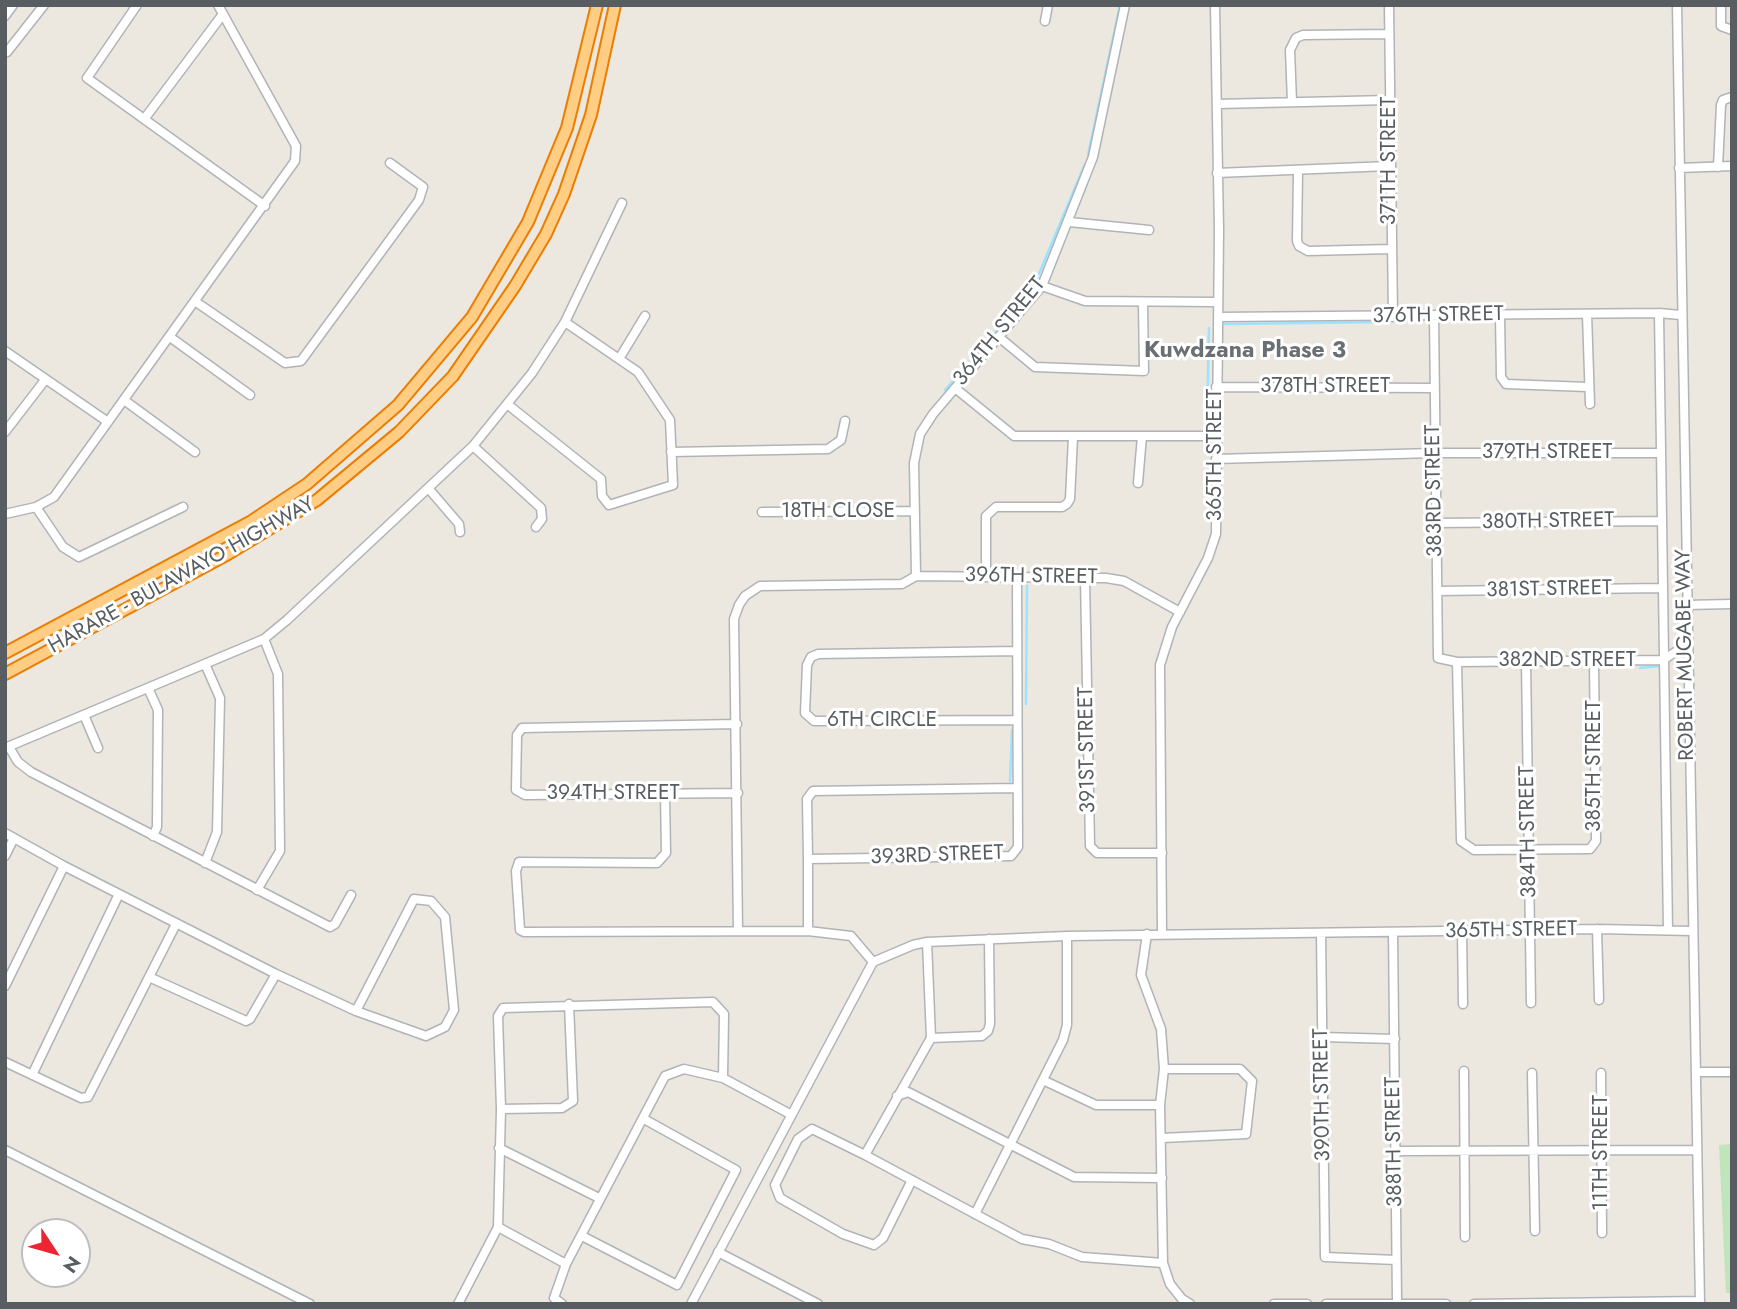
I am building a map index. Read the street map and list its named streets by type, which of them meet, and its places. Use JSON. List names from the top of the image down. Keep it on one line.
{"streets":{"highway":["HARARE - BULAWAYO HIGHWAY"],"street":["371TH STREET","376TH STREET","364TH STREET","378TH STREET","379TH STREET","365TH STREET","383RD STREET","18TH CLOSE","380TH STREET","396TH STREET","381ST STREET","ROBERT MUGABE WAY","382ND STREET","6TH CIRCLE","391ST STREET","385TH STREET","394TH STREET","384TH STREET","393RD STREET","390TH STREET","388TH STREET","11TH STREET"]},"crossings":[["371TH STREET","376TH STREET"],["376TH STREET","365TH STREET"],["376TH STREET","383RD STREET"],["376TH STREET","ROBERT MUGABE WAY"],["364TH STREET","18TH CLOSE"],["364TH STREET","396TH STREET"],["378TH STREET","365TH STREET"],["378TH STREET","383RD STREET"],["379TH STREET","365TH STREET"],["379TH STREET","383RD STREET"],["365TH STREET","396TH STREET"],["365TH STREET","ROBERT MUGABE WAY"],["365TH STREET","391ST STREET"],["365TH STREET","384TH STREET"],["365TH STREET","390TH STREET"],["365TH STREET","388TH STREET"],["383RD STREET","380TH STREET"],["383RD STREET","381ST STREET"],["383RD STREET","382ND STREET"],["396TH STREET","391ST STREET"],["396TH STREET","394TH STREET"],["396TH STREET","393RD STREET"],["ROBERT MUGABE WAY","382ND STREET"],["382ND STREET","385TH STREET"],["382ND STREET","384TH STREET"],["6TH CIRCLE","393RD STREET"],["385TH STREET","384TH STREET"],["390TH STREET","388TH STREET"]],"districts":["Kuwdzana Phase 3"],"north":"bottom right"}
